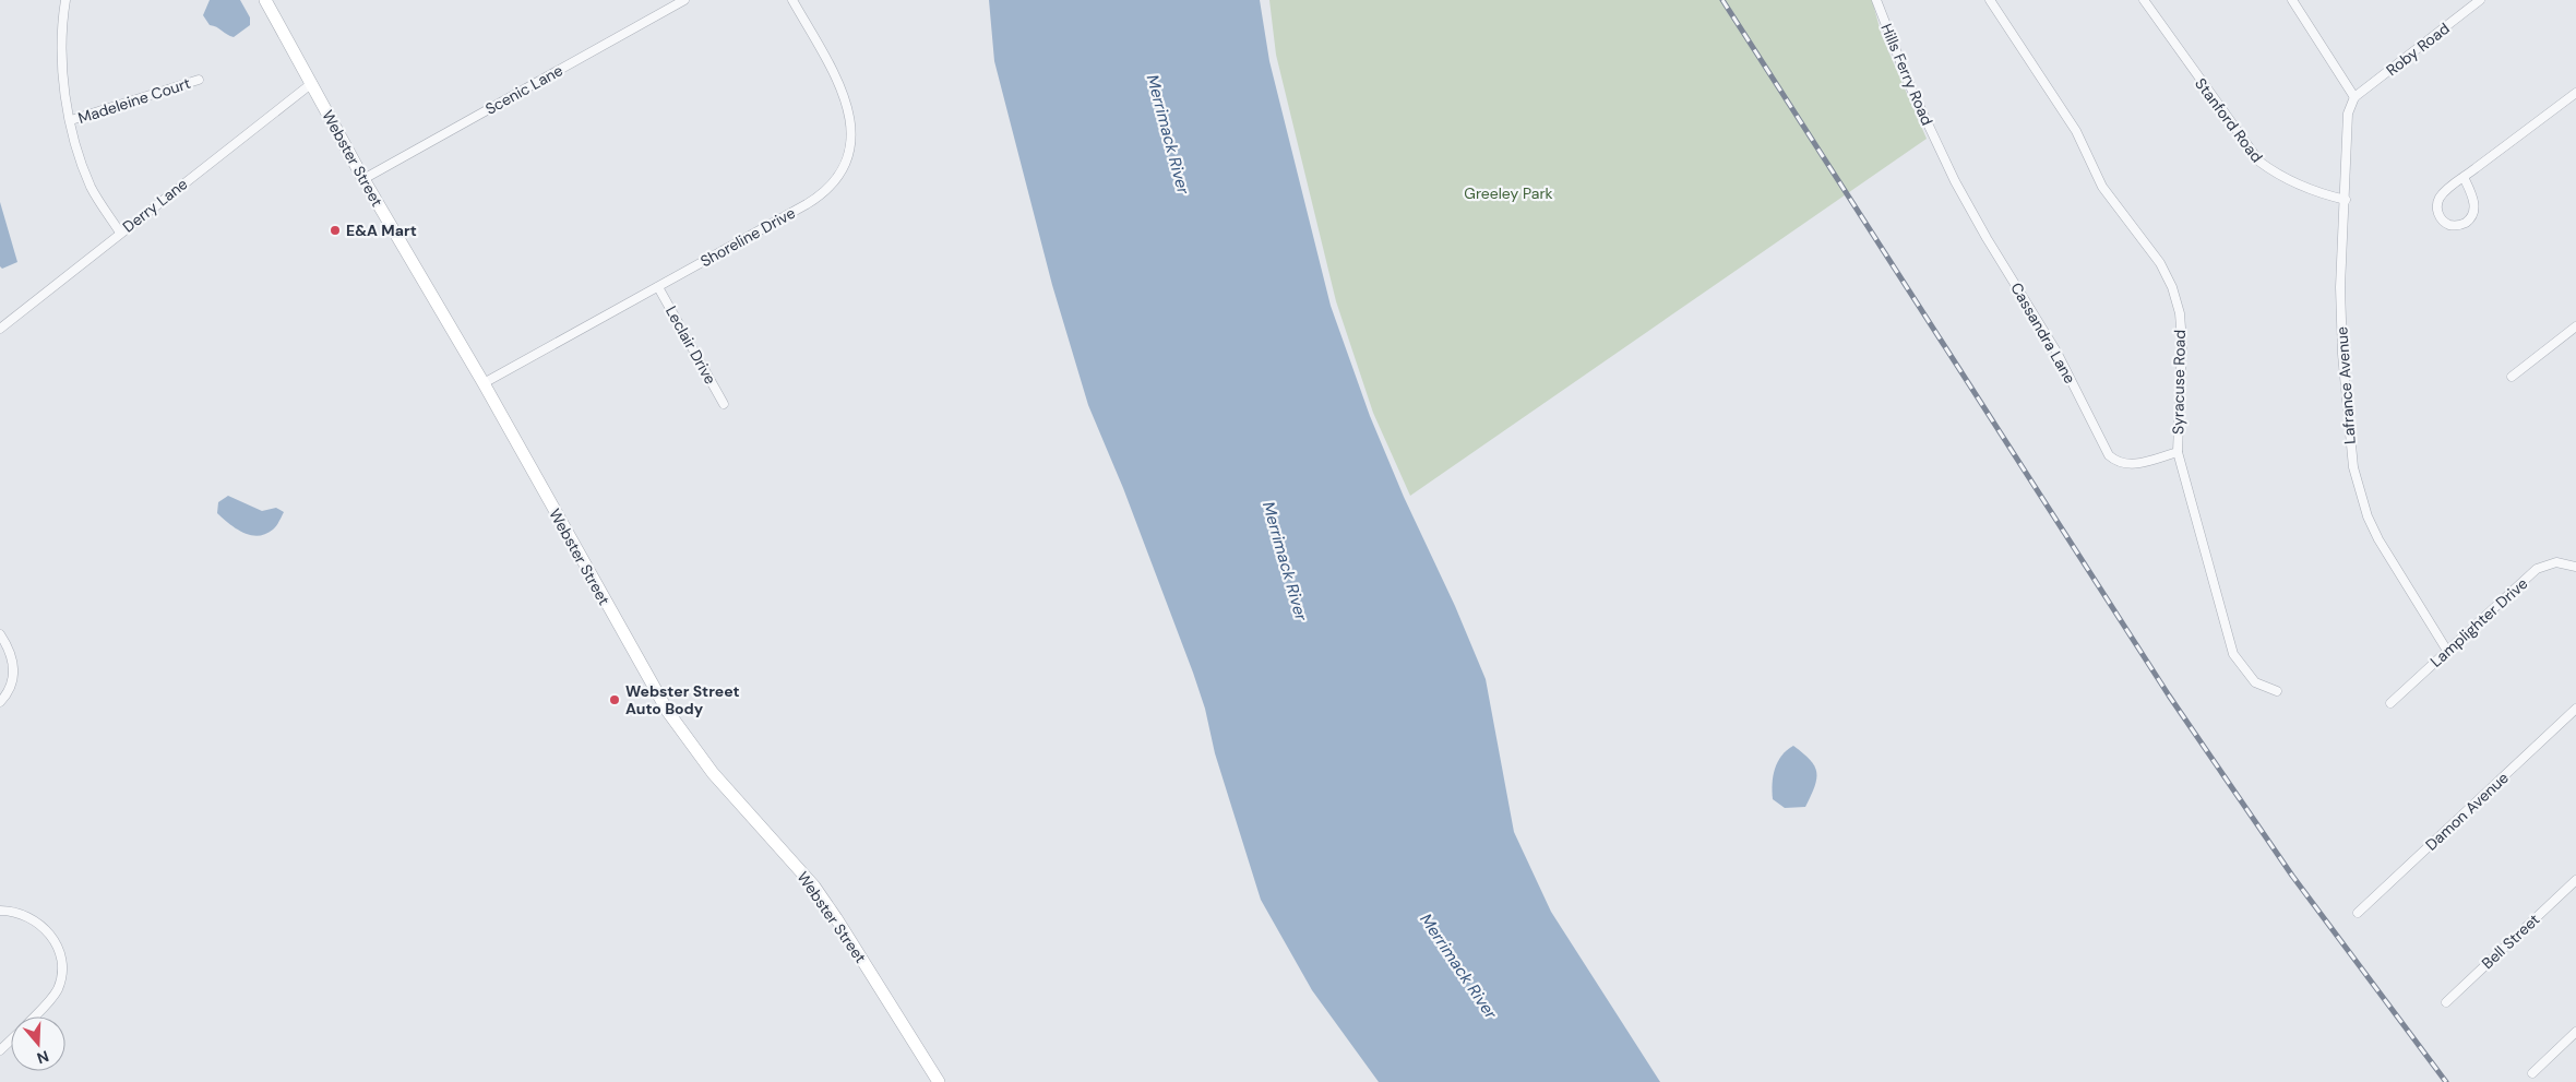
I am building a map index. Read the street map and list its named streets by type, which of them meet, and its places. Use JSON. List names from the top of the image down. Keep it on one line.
{"streets":{"main road":["Webster Street"],"street":["Roby Road","Hills Ferry Road","Scenic Lane","Madeleine Court","Stanford Road","Derry Lane","Shoreline Drive","Cassandra Lane","Leclair Drive","Syracuse Road","Lafrance Avenue","Lamplighter Drive","Damon Avenue","Bell Street"]},"crossings":[["Roby Road","Lafrance Avenue"],["Hills Ferry Road","Cassandra Lane"],["Scenic Lane","Webster Street"],["Stanford Road","Lafrance Avenue"],["Webster Street","Derry Lane"],["Webster Street","Shoreline Drive"],["Shoreline Drive","Leclair Drive"],["Cassandra Lane","Syracuse Road"],["Lafrance Avenue","Lamplighter Drive"]],"water":["Merrimack River"],"parks":["Greeley Park"],"places":["E&A Mart","Webster Street Auto Body"],"north":"bottom"}
